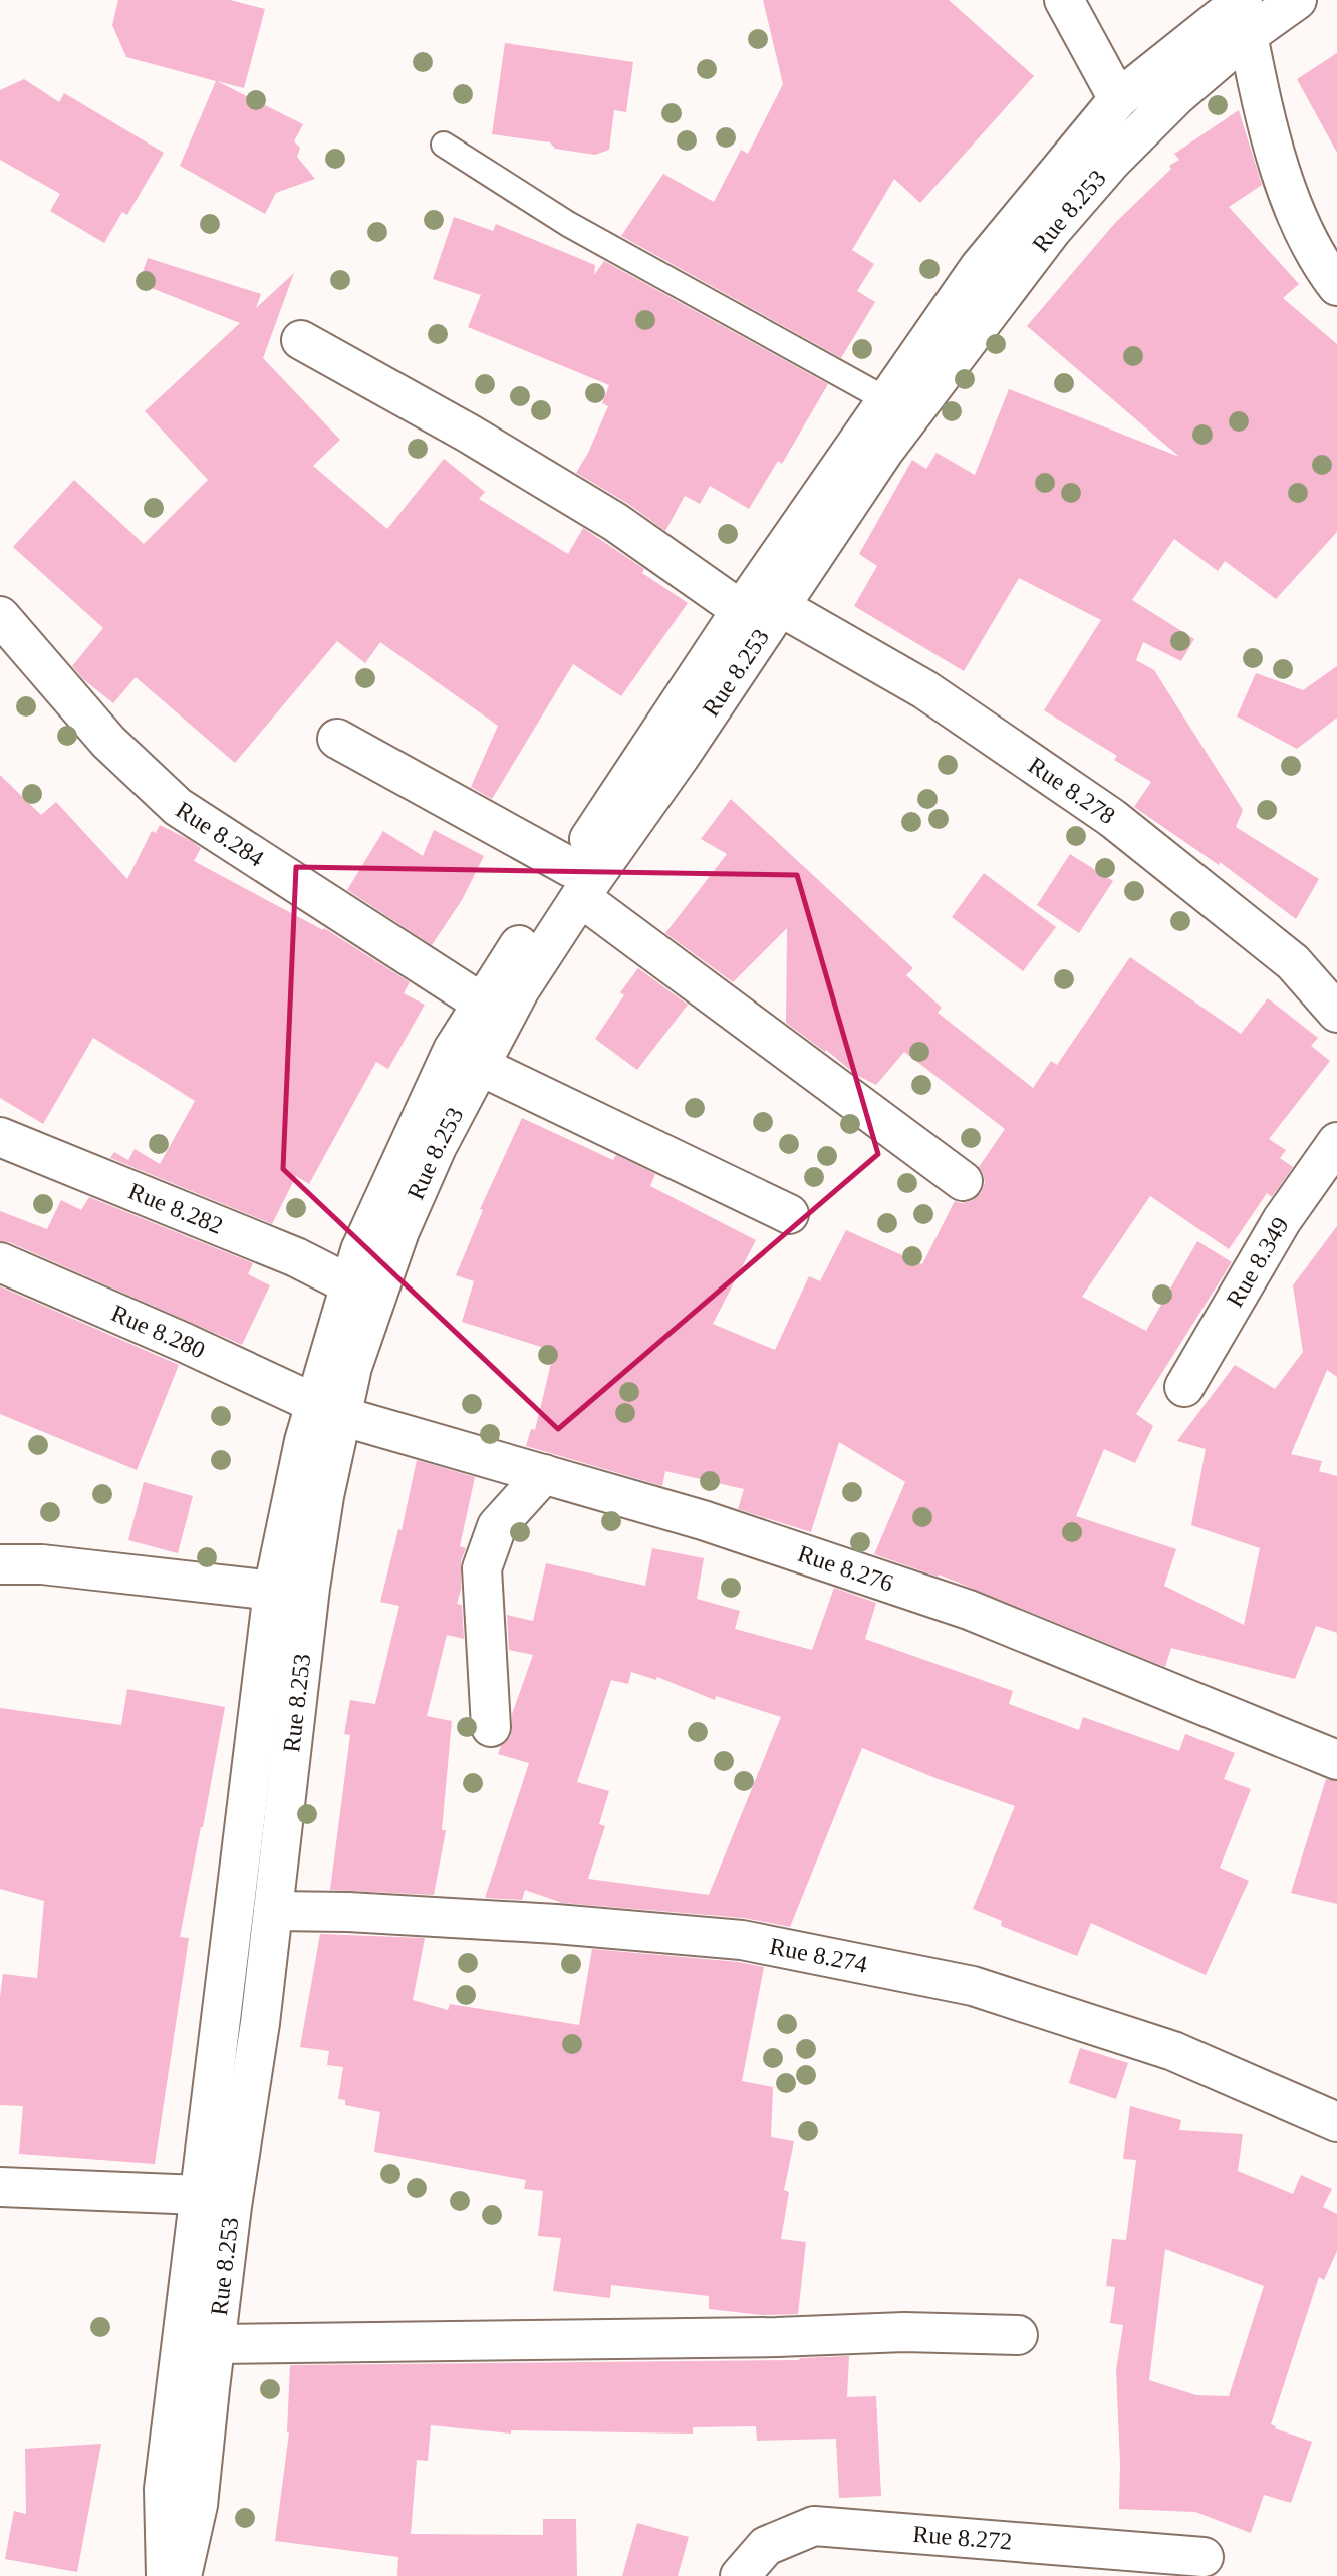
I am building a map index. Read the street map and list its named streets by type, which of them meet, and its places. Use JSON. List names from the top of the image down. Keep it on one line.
{"streets":{"main road":["Rue 8.253","Rue 8.278","Rue 8.284","Rue 8.282","Rue 8.349","Rue 8.280","Rue 8.276","Rue 8.274","Rue 8.272"]},"crossings":[["Rue 8.253","Rue 8.278"],["Rue 8.253","Rue 8.284"],["Rue 8.253","Rue 8.282"],["Rue 8.253","Rue 8.280"],["Rue 8.253","Rue 8.276"],["Rue 8.253","Rue 8.274"],["Rue 8.280","Rue 8.276"]]}
